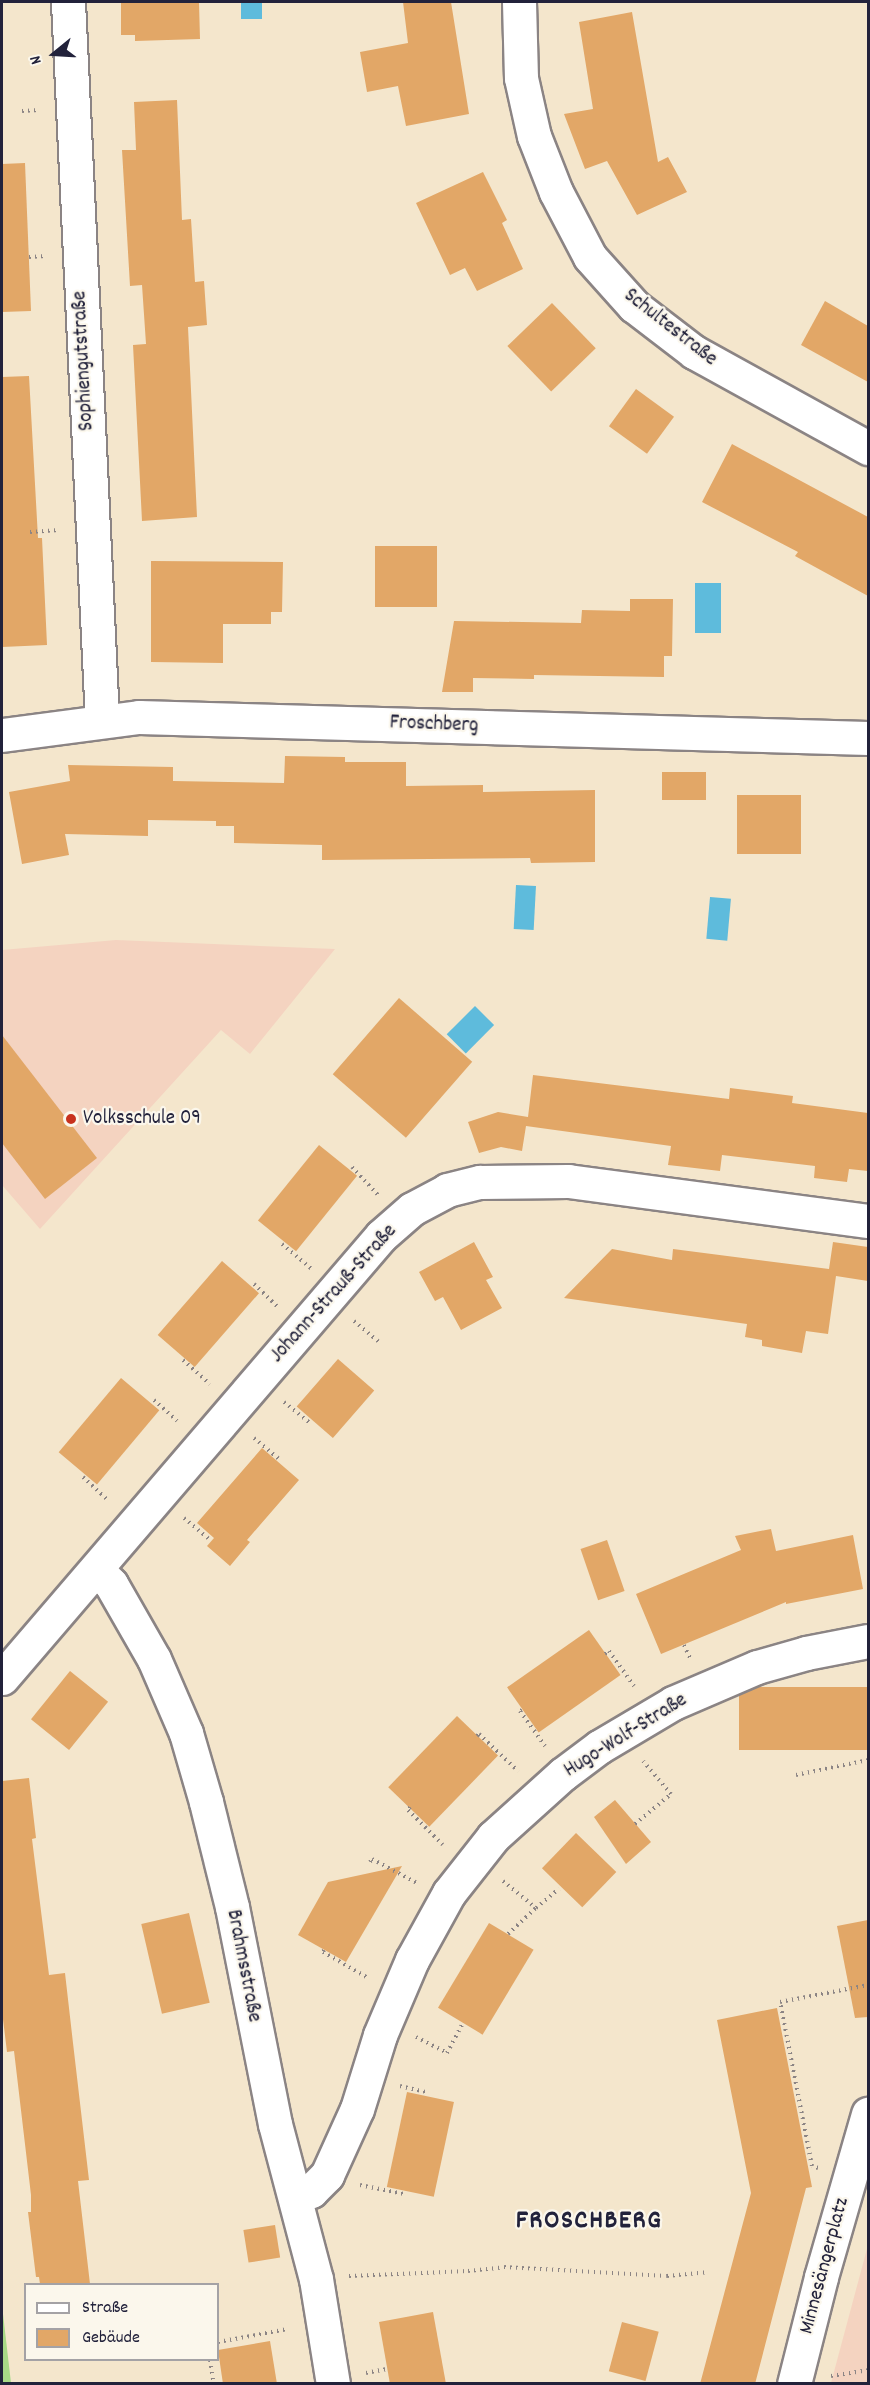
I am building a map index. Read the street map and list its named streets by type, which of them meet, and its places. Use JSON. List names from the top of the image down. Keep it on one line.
{"streets":{"street":["Schultestraße","Sophiengutstraße","Froschberg","Johann-Strauß-Straße","Hugo-Wolf-Straße","Brahmsstraße","Minnesängerplatz"]},"crossings":[["Sophiengutstraße","Froschberg"],["Johann-Strauß-Straße","Brahmsstraße"],["Hugo-Wolf-Straße","Brahmsstraße"]],"districts":["FROSCHBERG"],"places":["Volksschule 09"],"legend":["Straße","Gebäude"],"north":"left"}
